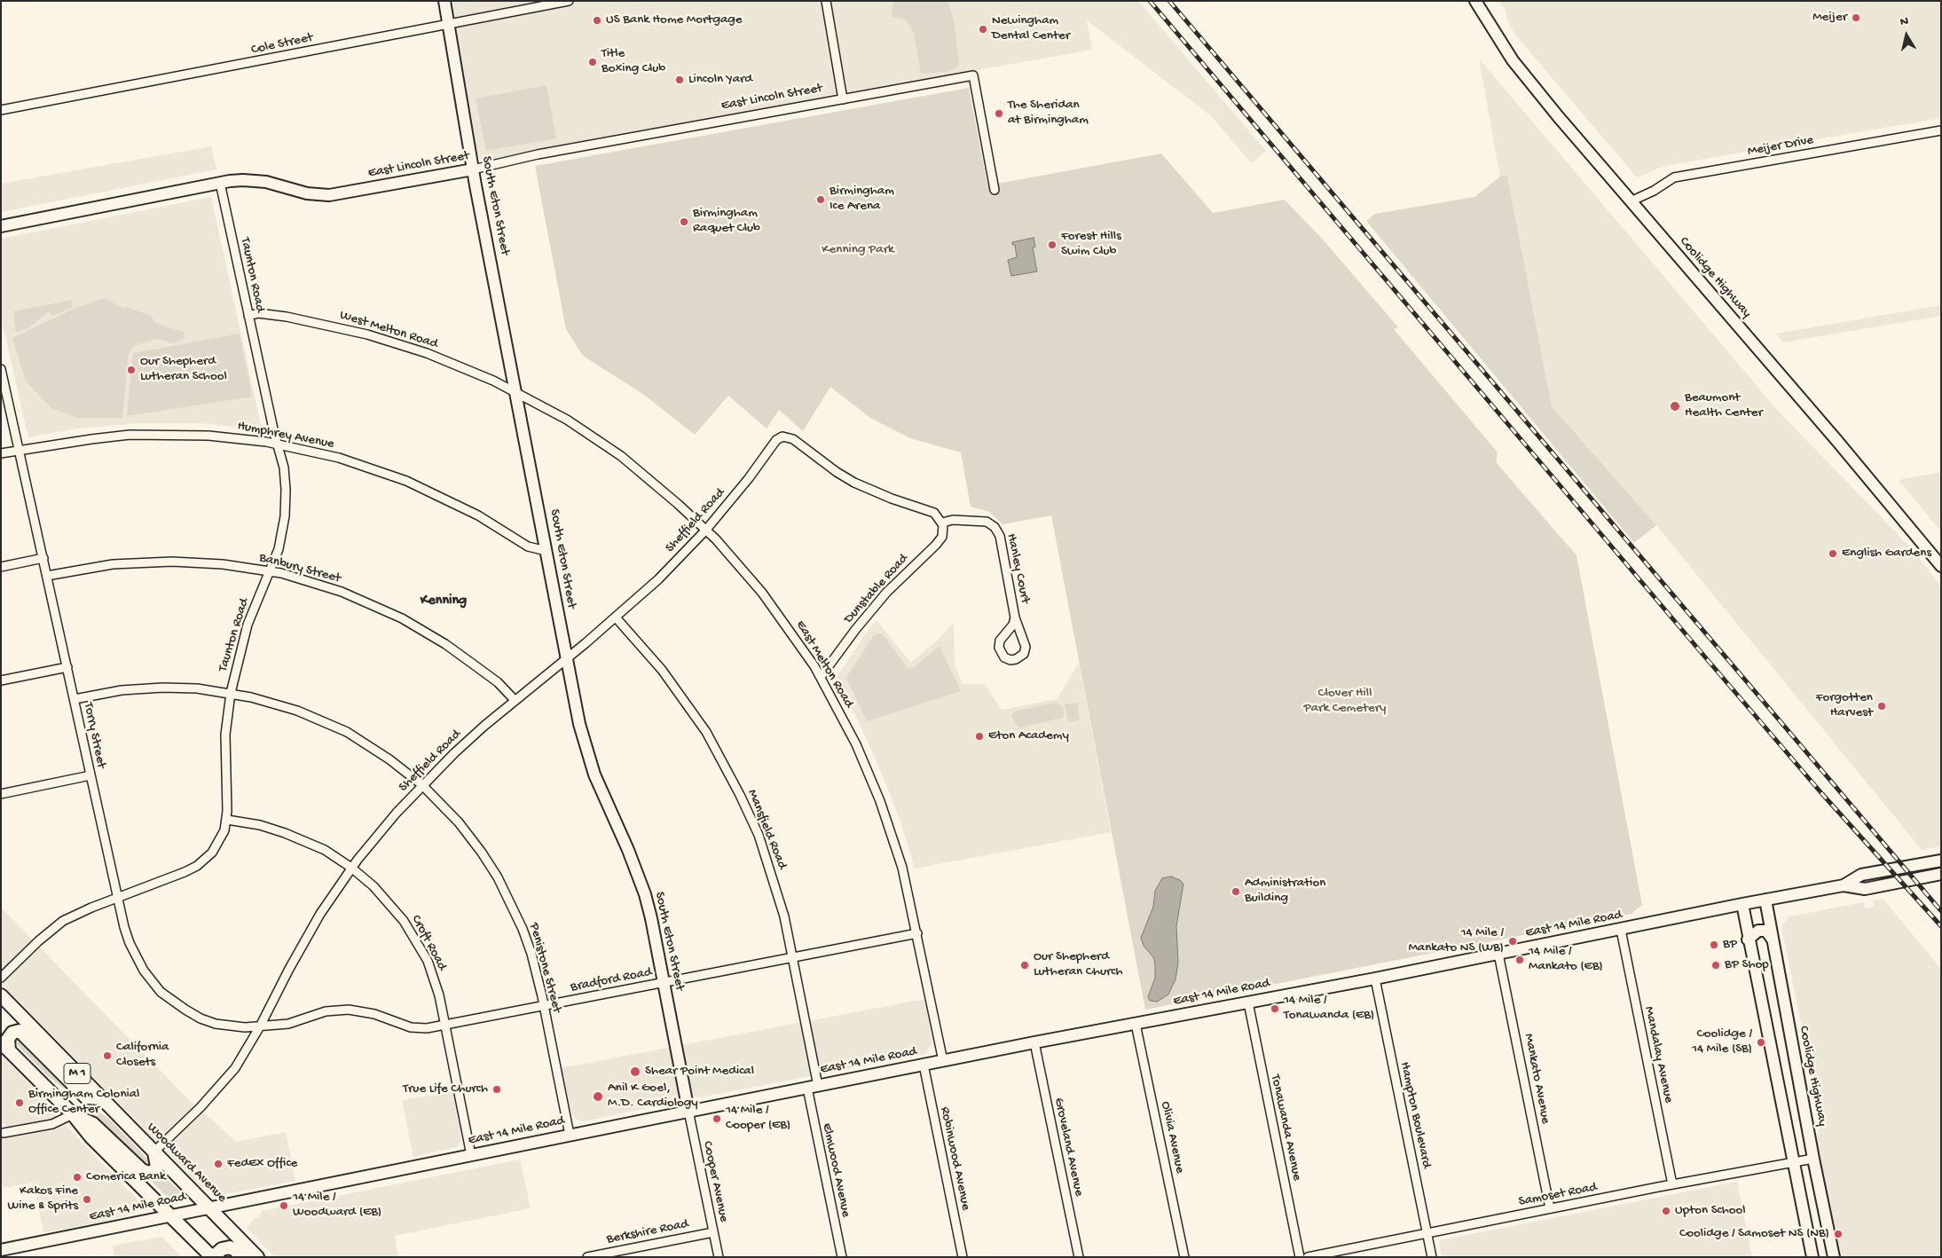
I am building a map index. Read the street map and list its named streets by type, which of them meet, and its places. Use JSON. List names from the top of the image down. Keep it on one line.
{"streets":{"main road":["East Lincoln Street","South Eton Street","Coolidge Highway","East 14 Mile Road","M 1","Woodward Avenue"],"street":["Cole Street","Meijer Drive","Taunton Road","West Melton Road","Humphrey Avenue","Sheffield Road","Banbury Street","Hanley Court","Dunstable Road","East Melton Road","Torry Street","Mansfield Road","Croft Road","Penistone Street","Bradford Road","Mandalay Avenue","Mankato Avenue","Hampton Boulevard","Tonawanda Avenue","Olivia Avenue","Groveland Avenue","Robinwood Avenue","Elmwood Avenue","Cooper Avenue","Samoset Road","Berkshire Road"]},"crossings":[["Cole Street","South Eton Street"],["East Lincoln Street","South Eton Street"],["East Lincoln Street","Taunton Road"],["Meijer Drive","Coolidge Highway"],["South Eton Street","West Melton Road"],["South Eton Street","Humphrey Avenue"],["South Eton Street","Sheffield Road"],["South Eton Street","East Melton Road"],["South Eton Street","East 14 Mile Road"],["South Eton Street","Bradford Road"],["South Eton Street","Cooper Avenue"],["Taunton Road","West Melton Road"],["Taunton Road","Humphrey Avenue"],["Taunton Road","Banbury Street"],["Taunton Road","Torry Street"],["Taunton Road","Croft Road"],["Taunton Road","Penistone Street"],["Coolidge Highway","East 14 Mile Road"],["Coolidge Highway","Samoset Road"],["West Melton Road","East Melton Road"],["Humphrey Avenue","Torry Street"],["Sheffield Road","Banbury Street"],["Sheffield Road","Hanley Court"],["Sheffield Road","Dunstable Road"],["Sheffield Road","East Melton Road"],["Sheffield Road","Torry Street"],["Sheffield Road","Mansfield Road"],["Sheffield Road","Croft Road"],["Sheffield Road","Penistone Street"],["Sheffield Road","Bradford Road"],["Sheffield Road","Woodward Avenue"],["Banbury Street","Torry Street"],["Hanley Court","Dunstable Road"],["Dunstable Road","East Melton Road"],["East Melton Road","East 14 Mile Road"],["East Melton Road","Bradford Road"],["Torry Street","Penistone Street"],["Torry Street","Bradford Road"],["Mansfield Road","East 14 Mile Road"],["Mansfield Road","Bradford Road"],["Mansfield Road","Elmwood Avenue"],["East 14 Mile Road","Croft Road"],["East 14 Mile Road","Penistone Street"],["East 14 Mile Road","Mandalay Avenue"],["East 14 Mile Road","M 1"],["East 14 Mile Road","Mankato Avenue"],["East 14 Mile Road","Hampton Boulevard"],["East 14 Mile Road","Tonawanda Avenue"],["East 14 Mile Road","Olivia Avenue"],["East 14 Mile Road","Groveland Avenue"],["East 14 Mile Road","Robinwood Avenue"],["East 14 Mile Road","Woodward Avenue"],["East 14 Mile Road","Elmwood Avenue"],["East 14 Mile Road","Cooper Avenue"],["Croft Road","Bradford Road"],["Penistone Street","Bradford Road"],["Mandalay Avenue","Samoset Road"],["Mankato Avenue","Samoset Road"],["Hampton Boulevard","Samoset Road"],["Cooper Avenue","Berkshire Road"]],"districts":["Kenning"],"parks":["Kenning Park","Clover Hill Park Cemetery"],"places":["Meijer","US Bank Home Mortgage","Newingham Dental Center","Title Boxing Club","Lincoln Yard","The Sheridan at Birmingham","Birmingham Ice Arena","Birmingham Raquet Club","Forest Hills Swim Club","Our Shepherd Lutheran School","Beaumont Health Center","English Gardens","Forgotten Harvest","Eton Academy","Administration Building","14 Mile / Mankato NS (WB)","BP","14 Mile / Mankato (EB)","Our Shepherd Lutheran Church","BP Shop","14 Mile / Tonawanda (EB)","Coolidge / 14 Mile (SB)","California Closets","Shear Point Medical","True Life Church","Anil K Goel, M.D. Cardiology","Birmingham Colonial Office Center","14 Mile / Cooper (EB)","FedEx Office","Comerica Bank","Kakos Fine Wine & Sprits","14 Mile / Woodward (EB)","Upton School","Coolidge / Samoset NS (NB)"],"north":"top"}
